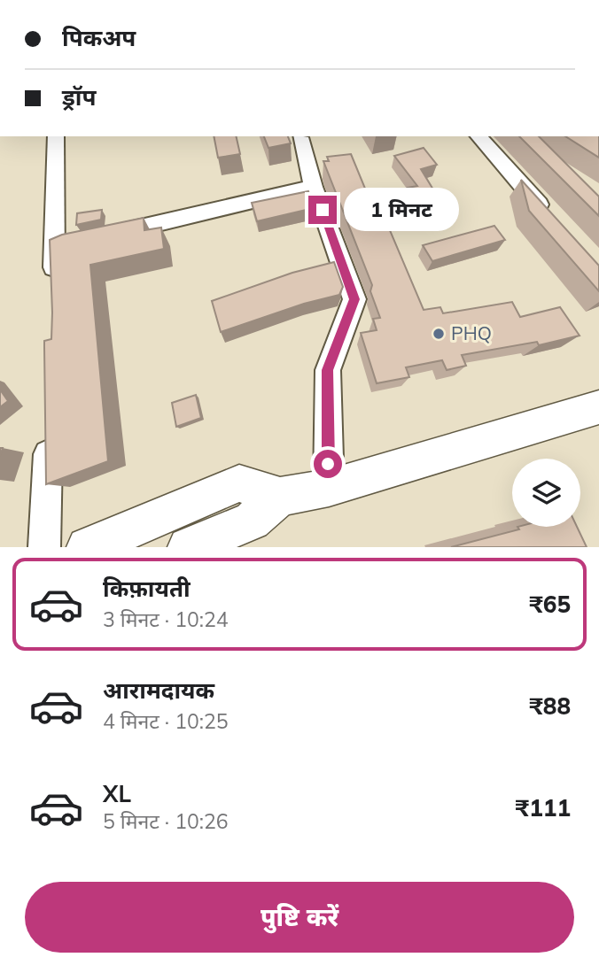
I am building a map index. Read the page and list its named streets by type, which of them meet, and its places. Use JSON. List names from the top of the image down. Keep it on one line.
{"places":["PHQ"],"page":{"banner":["पिकअप","ड्रॉप"],"bubble":"1 मिनट","list":[{"name":"किफ़ायती","note":"3 मिनट · 10:24","value":"₹65"},{"name":"आरामदायक","note":"4 मिनट · 10:25","value":"₹88"},{"name":"XL","note":"5 मिनट · 10:26","value":"₹111"}],"buttons":"पुष्टि करें"}}
